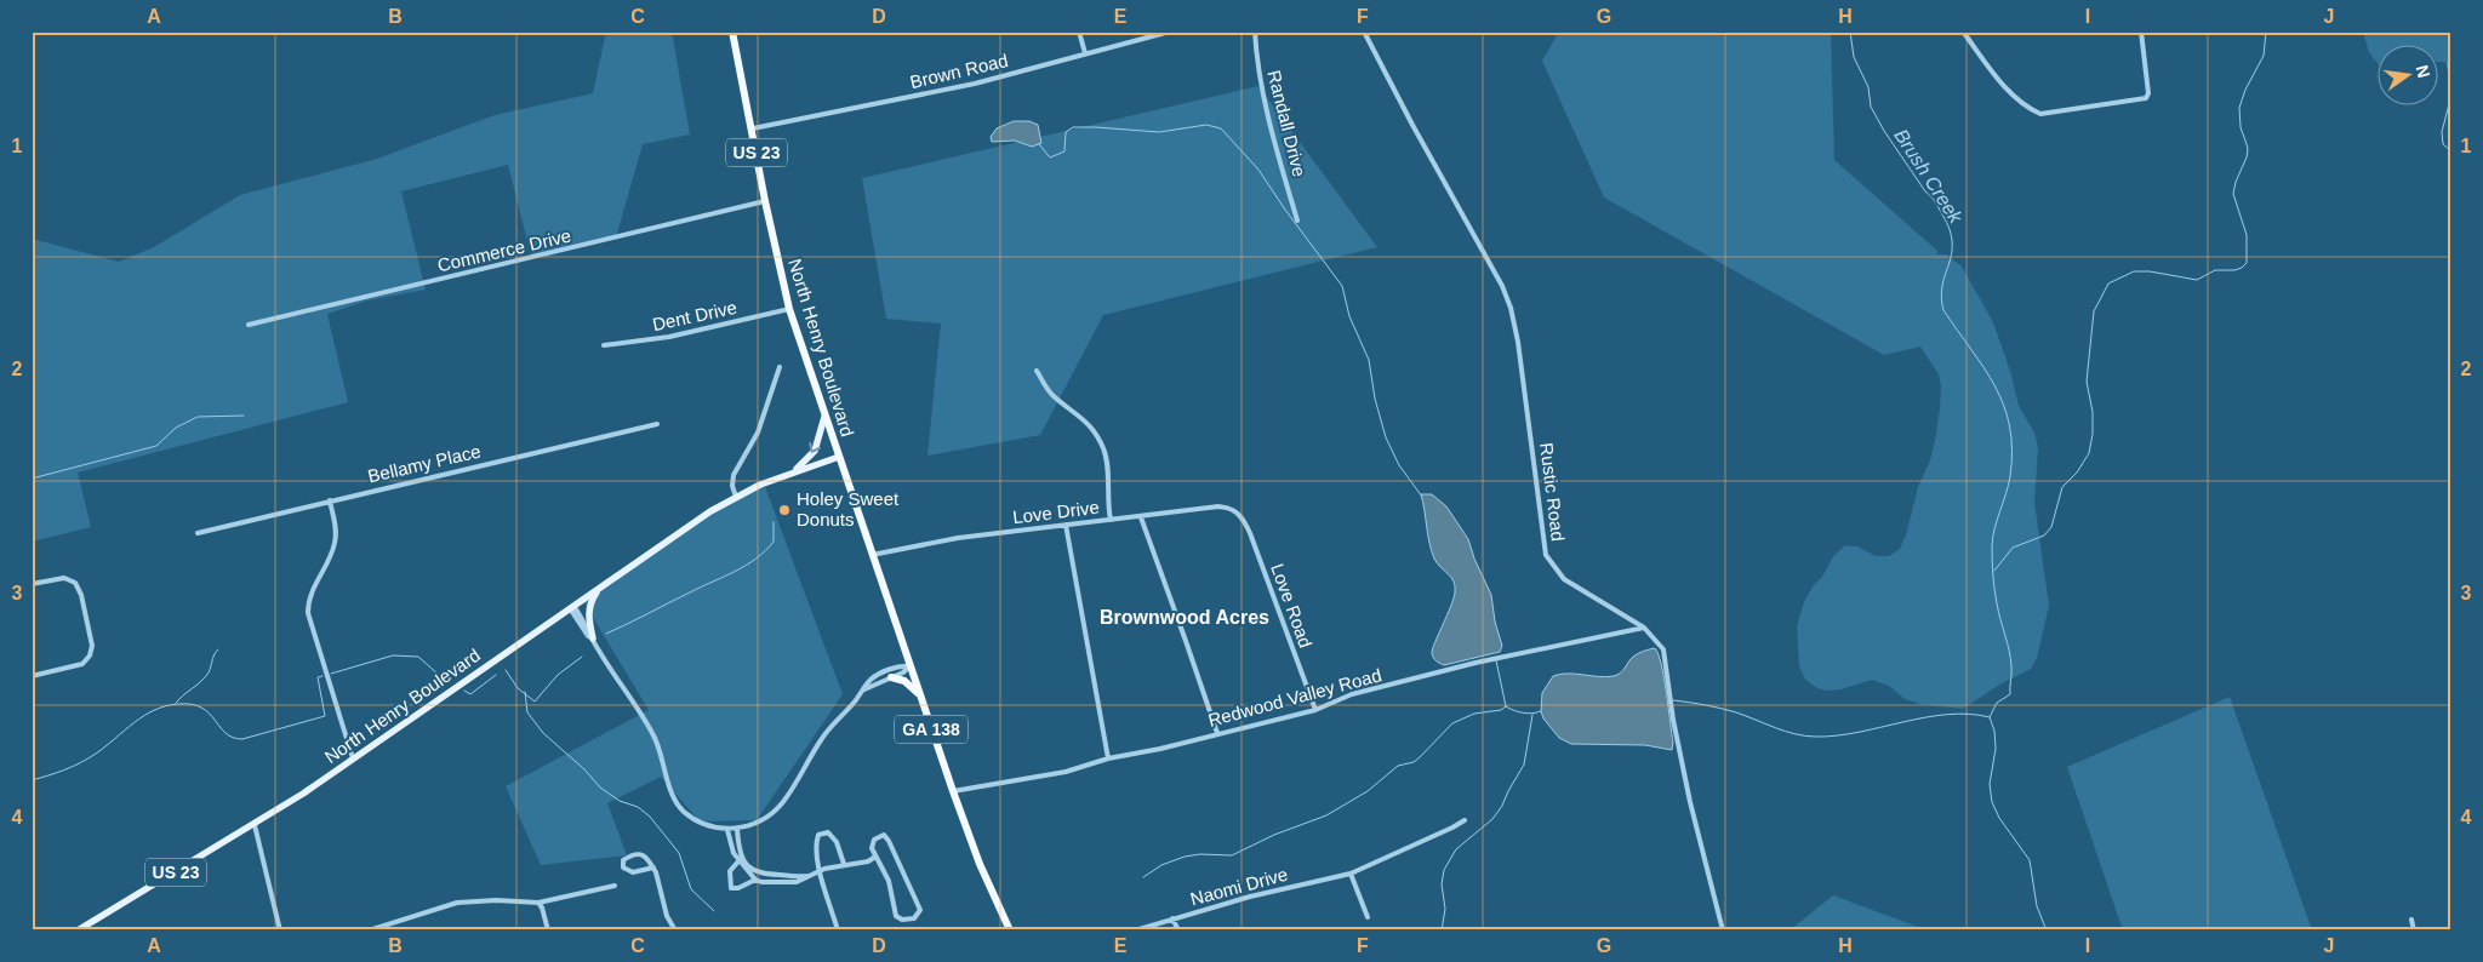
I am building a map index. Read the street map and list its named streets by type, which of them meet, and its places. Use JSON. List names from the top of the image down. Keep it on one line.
{"streets":{"highway":["US 23","North Henry Boulevard","GA 138"],"street":["Brown Road","Randall Drive","Commerce Drive","Dent Drive","Bellamy Place","Rustic Road","Love Drive","Love Road","Redwood Valley Road","Naomi Drive"]},"crossings":[["Brown Road","North Henry Boulevard"],["US 23","North Henry Boulevard"],["Commerce Drive","North Henry Boulevard"],["Dent Drive","North Henry Boulevard"],["North Henry Boulevard","GA 138"],["Rustic Road","Redwood Valley Road"],["Love Drive","Love Road"],["Love Drive","GA 138"],["Love Road","Redwood Valley Road"],["Redwood Valley Road","GA 138"]],"districts":["Brownwood Acres"],"water":["Brush Creek"],"places":["Holey Sweet Donuts"],"north":"right","grid":{"columns":["A","B","C","D","E","F","G","H","I","J"],"rows":["1","2","3","4"]}}
